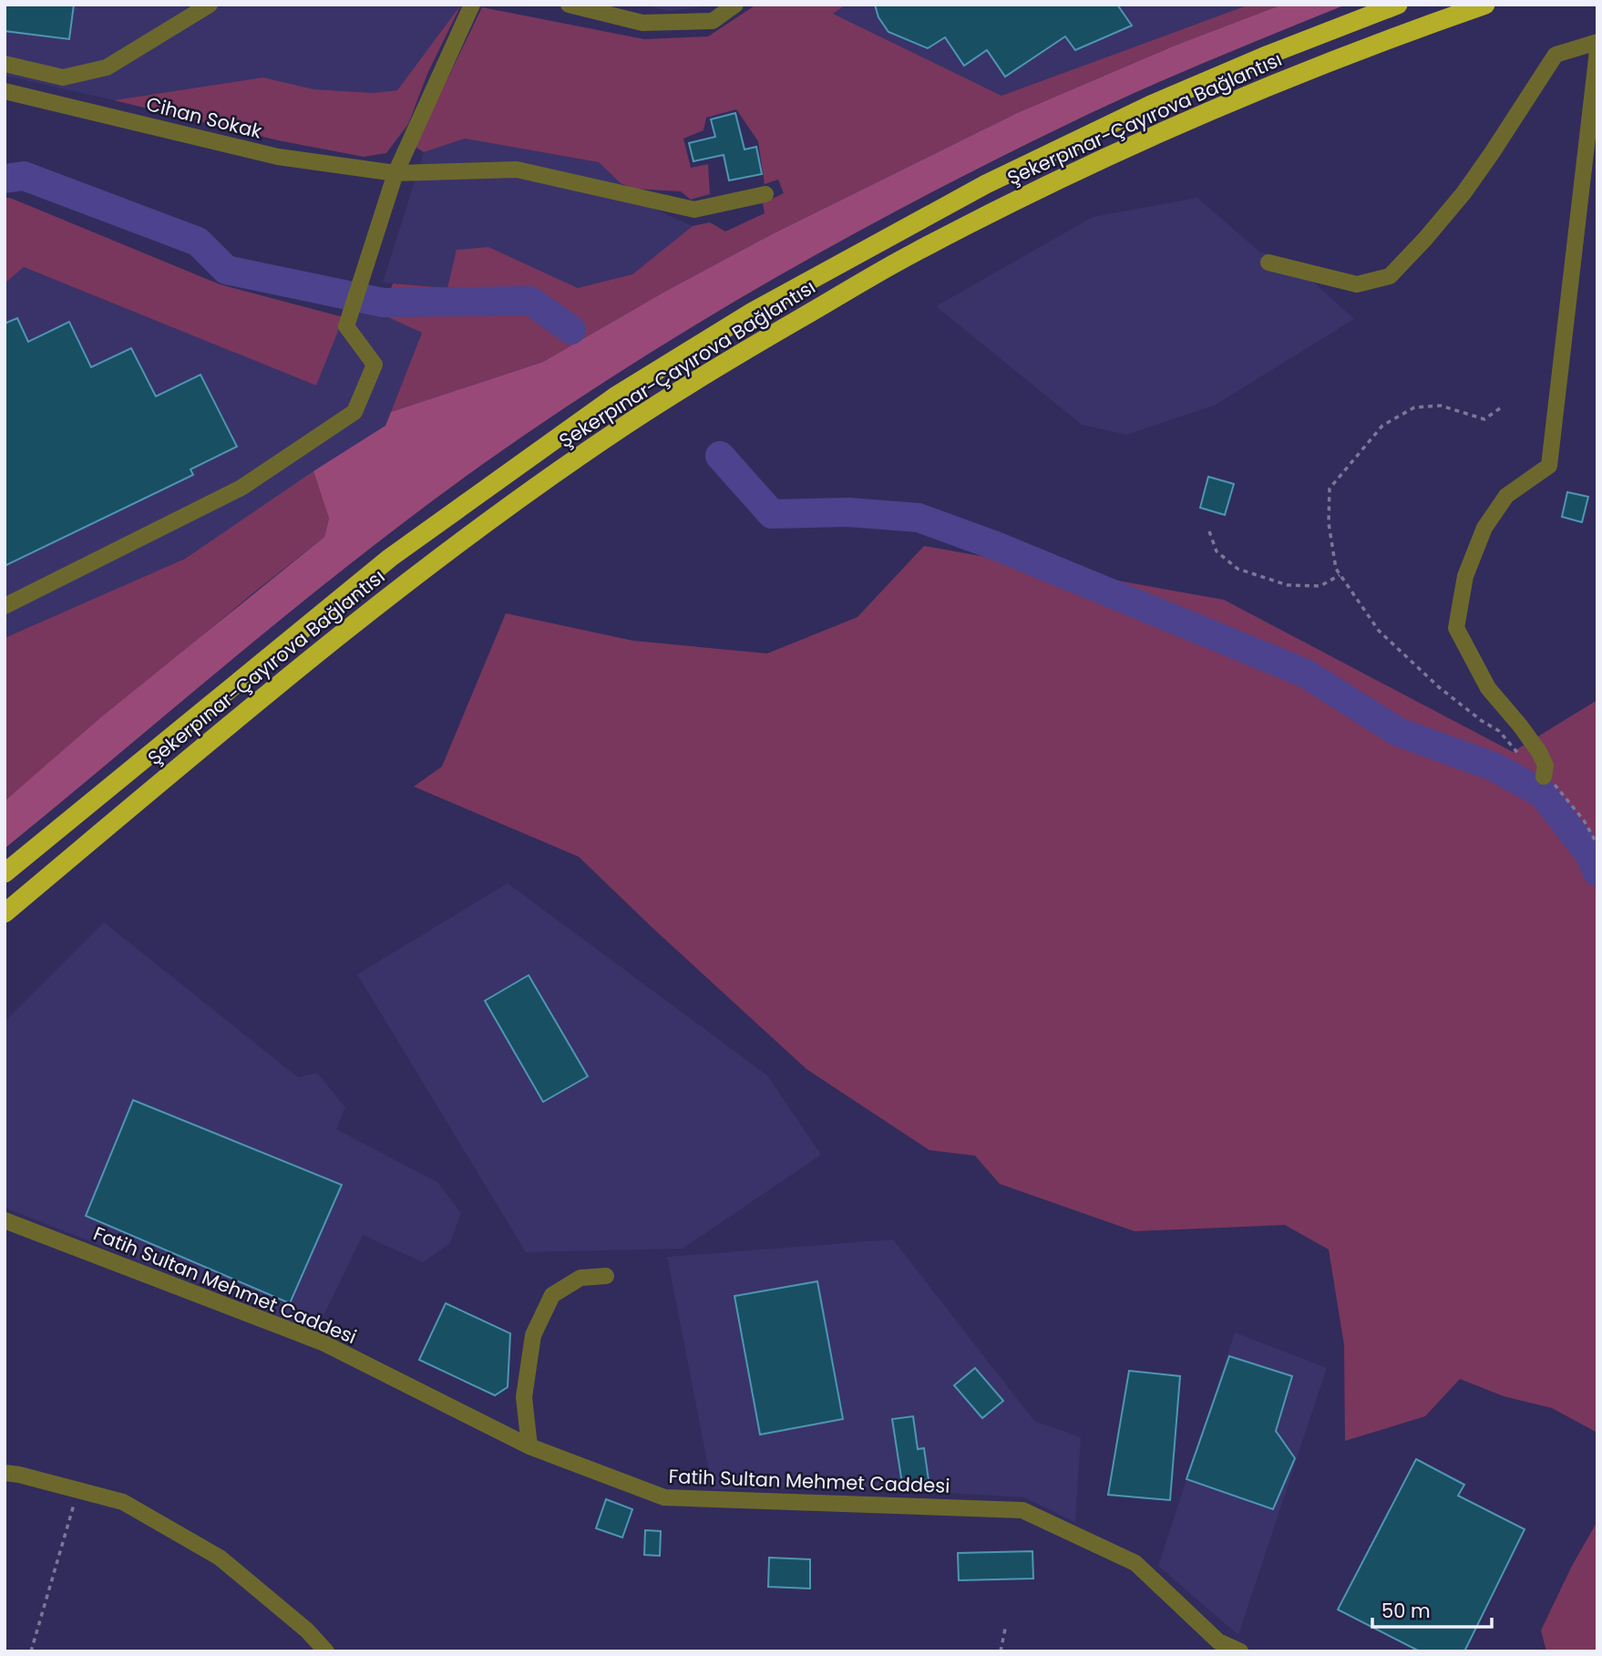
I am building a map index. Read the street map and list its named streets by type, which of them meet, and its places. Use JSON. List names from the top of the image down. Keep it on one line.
{"streets":{"highway":["Şekerpınar-Çayırova Bağlantısı"],"street":["Cihan Sokak","Fatih Sultan Mehmet Caddesi"]},"scale_bar":"50 m"}
